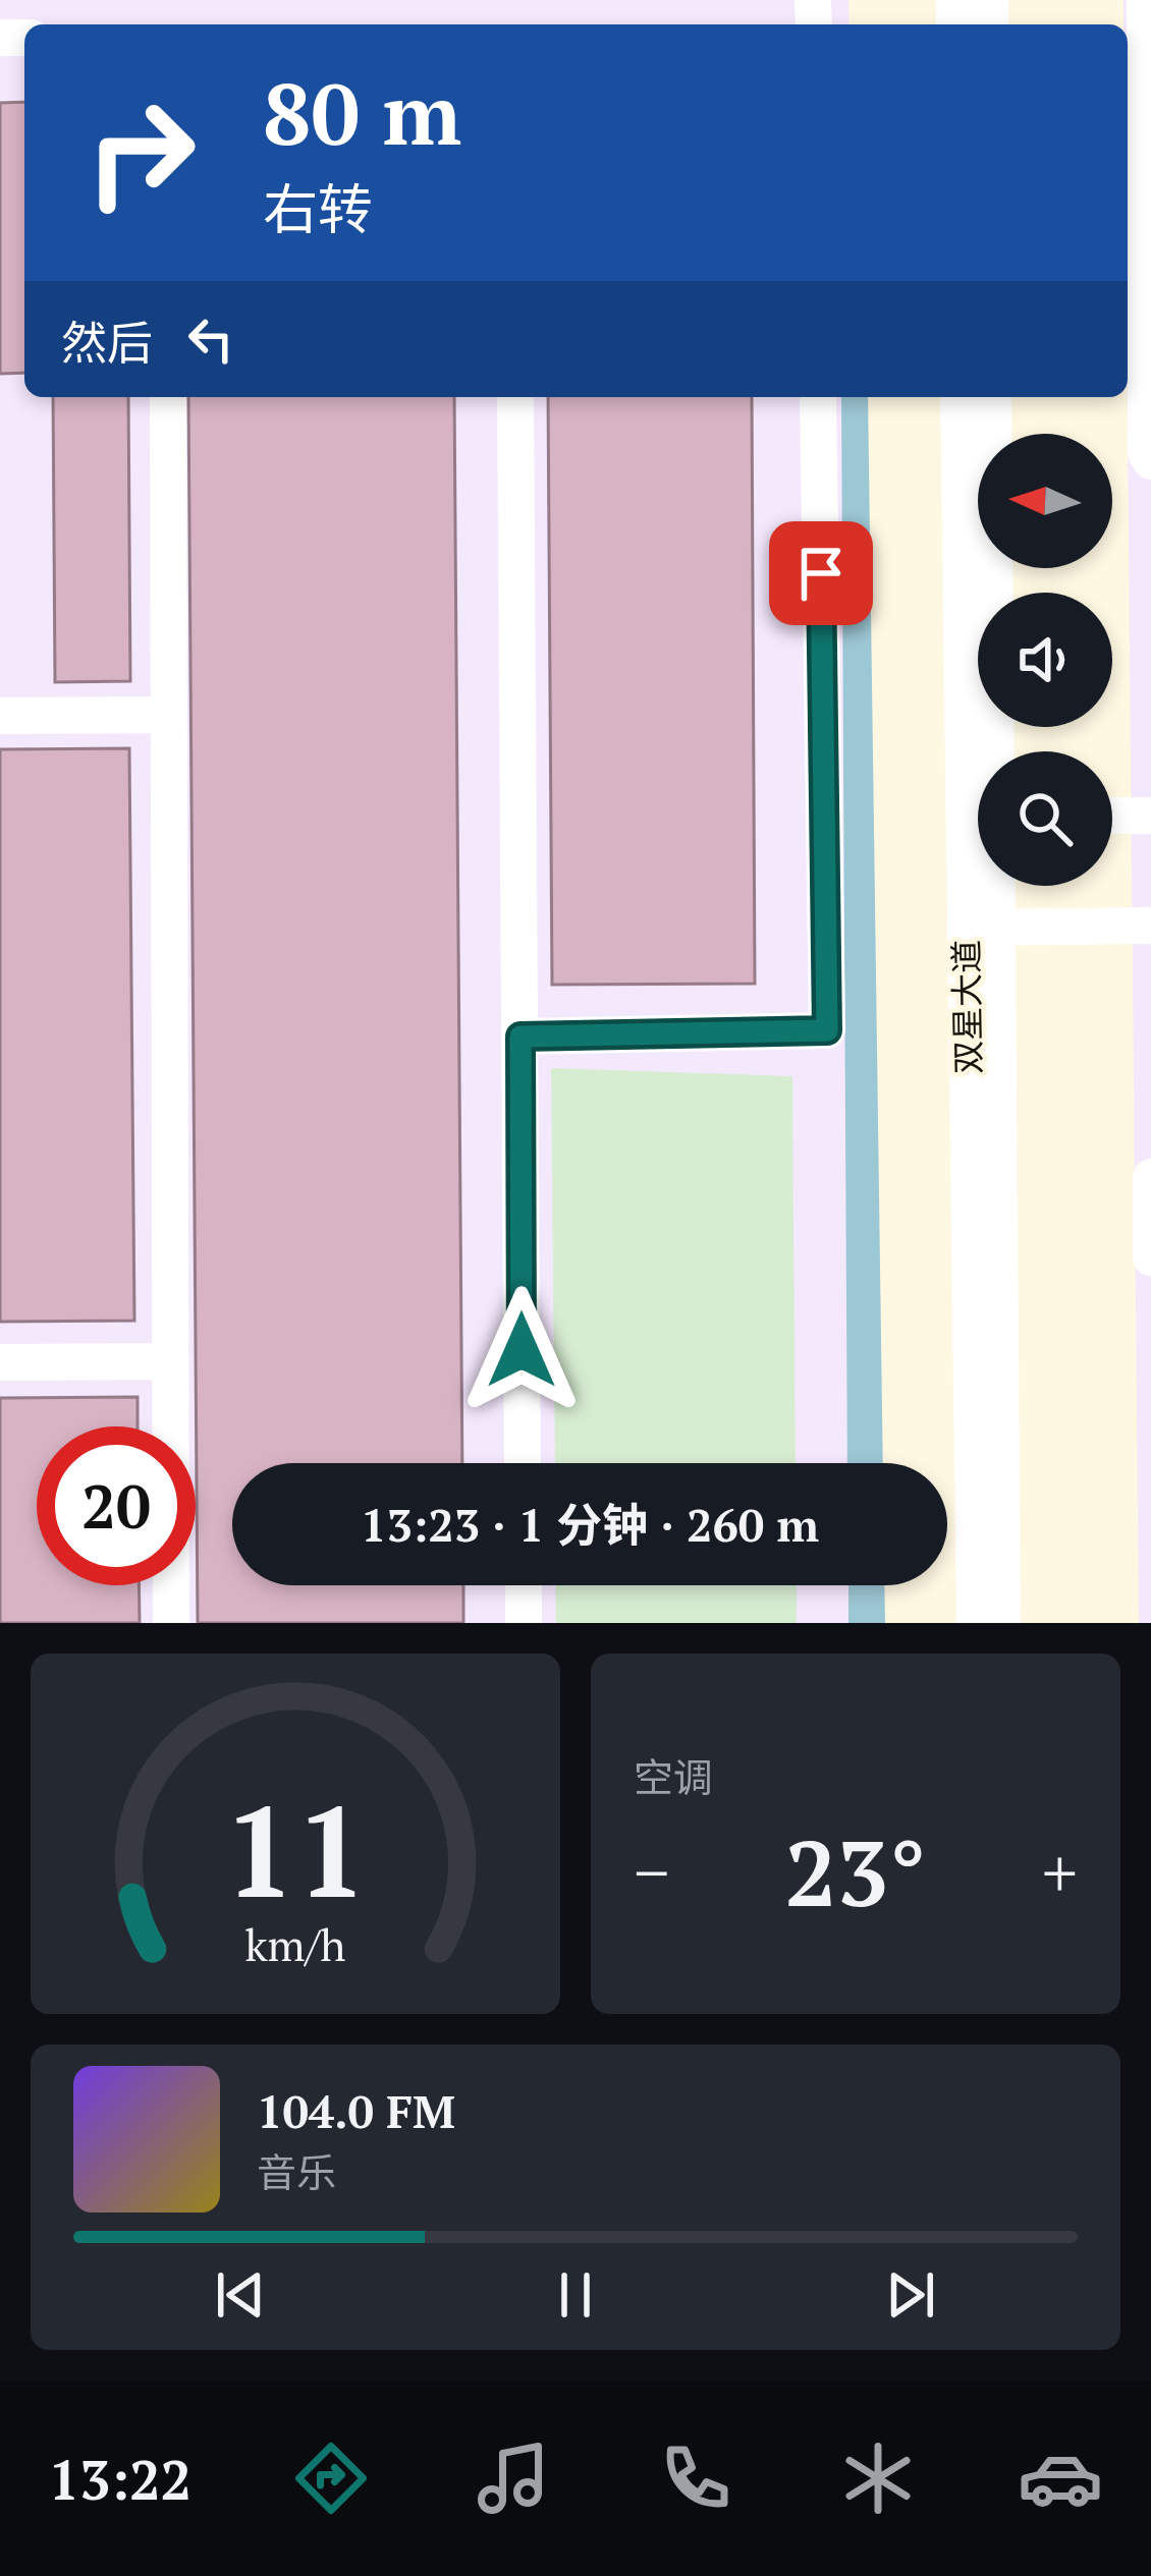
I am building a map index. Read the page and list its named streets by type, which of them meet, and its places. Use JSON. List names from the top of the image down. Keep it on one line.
{"streets":{"street":["双星大道"]},"north":"left","page":{"turn":["80 m","右转"],"then":"然后","limit":"20","trip":"13:23 · 1 分钟 · 260 m","tile":"空调","heat":["−","23°","+"],"song":["104.0 FM","音乐"],"tabs":"13:22","gauge":["11","km/h"]}}
